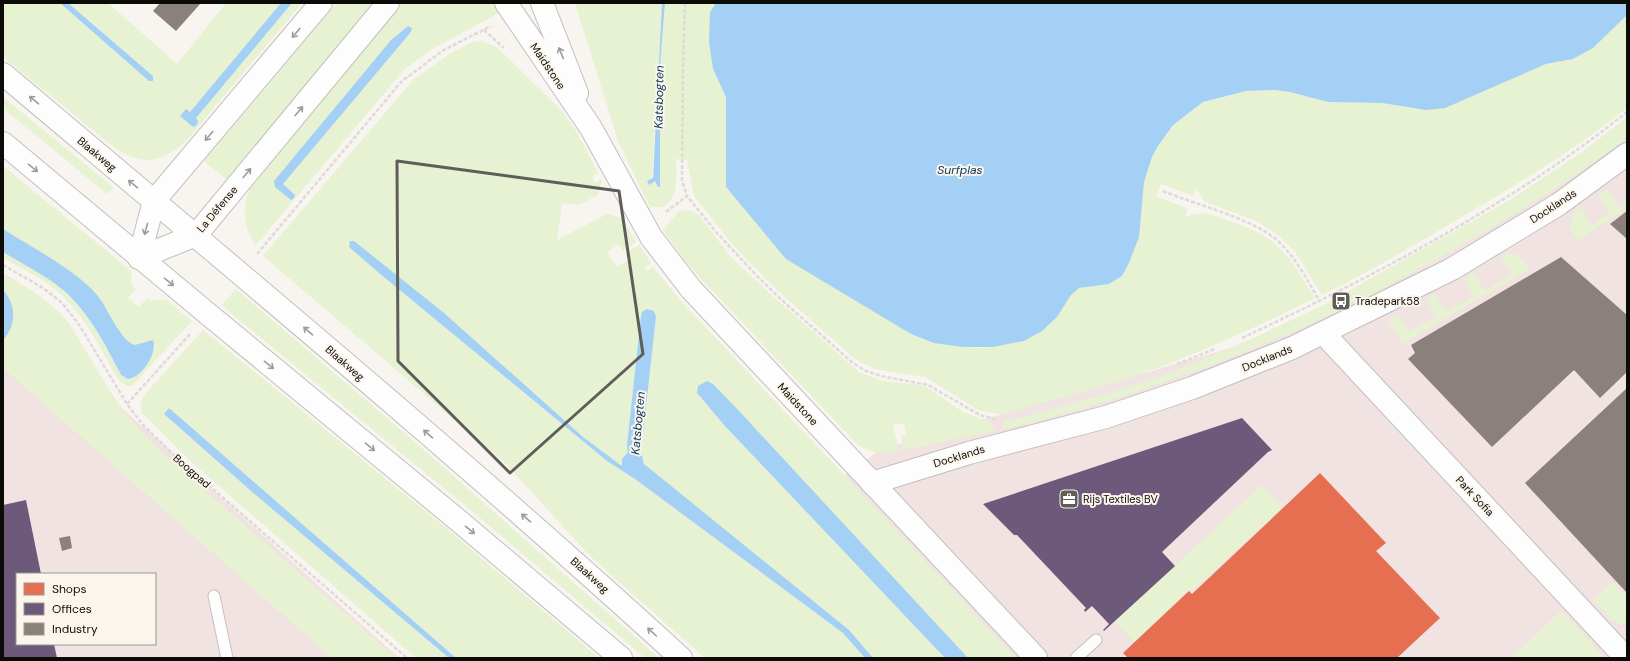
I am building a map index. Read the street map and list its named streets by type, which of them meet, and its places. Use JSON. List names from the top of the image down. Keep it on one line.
{"streets":{"street":["Maidstone","Blaakweg","Docklands","La Défense","Park Sofia"],"path":["Boogpad"]},"crossings":[["Maidstone","Docklands"],["Blaakweg","La Défense"],["Docklands","Park Sofia"]],"water":["Katsbogten","Surfplas"],"places":{"bus stop":["Tradepark58"],"office":["Rijs Textiles BV"]},"legend":["Shops","Offices","Industry"]}
